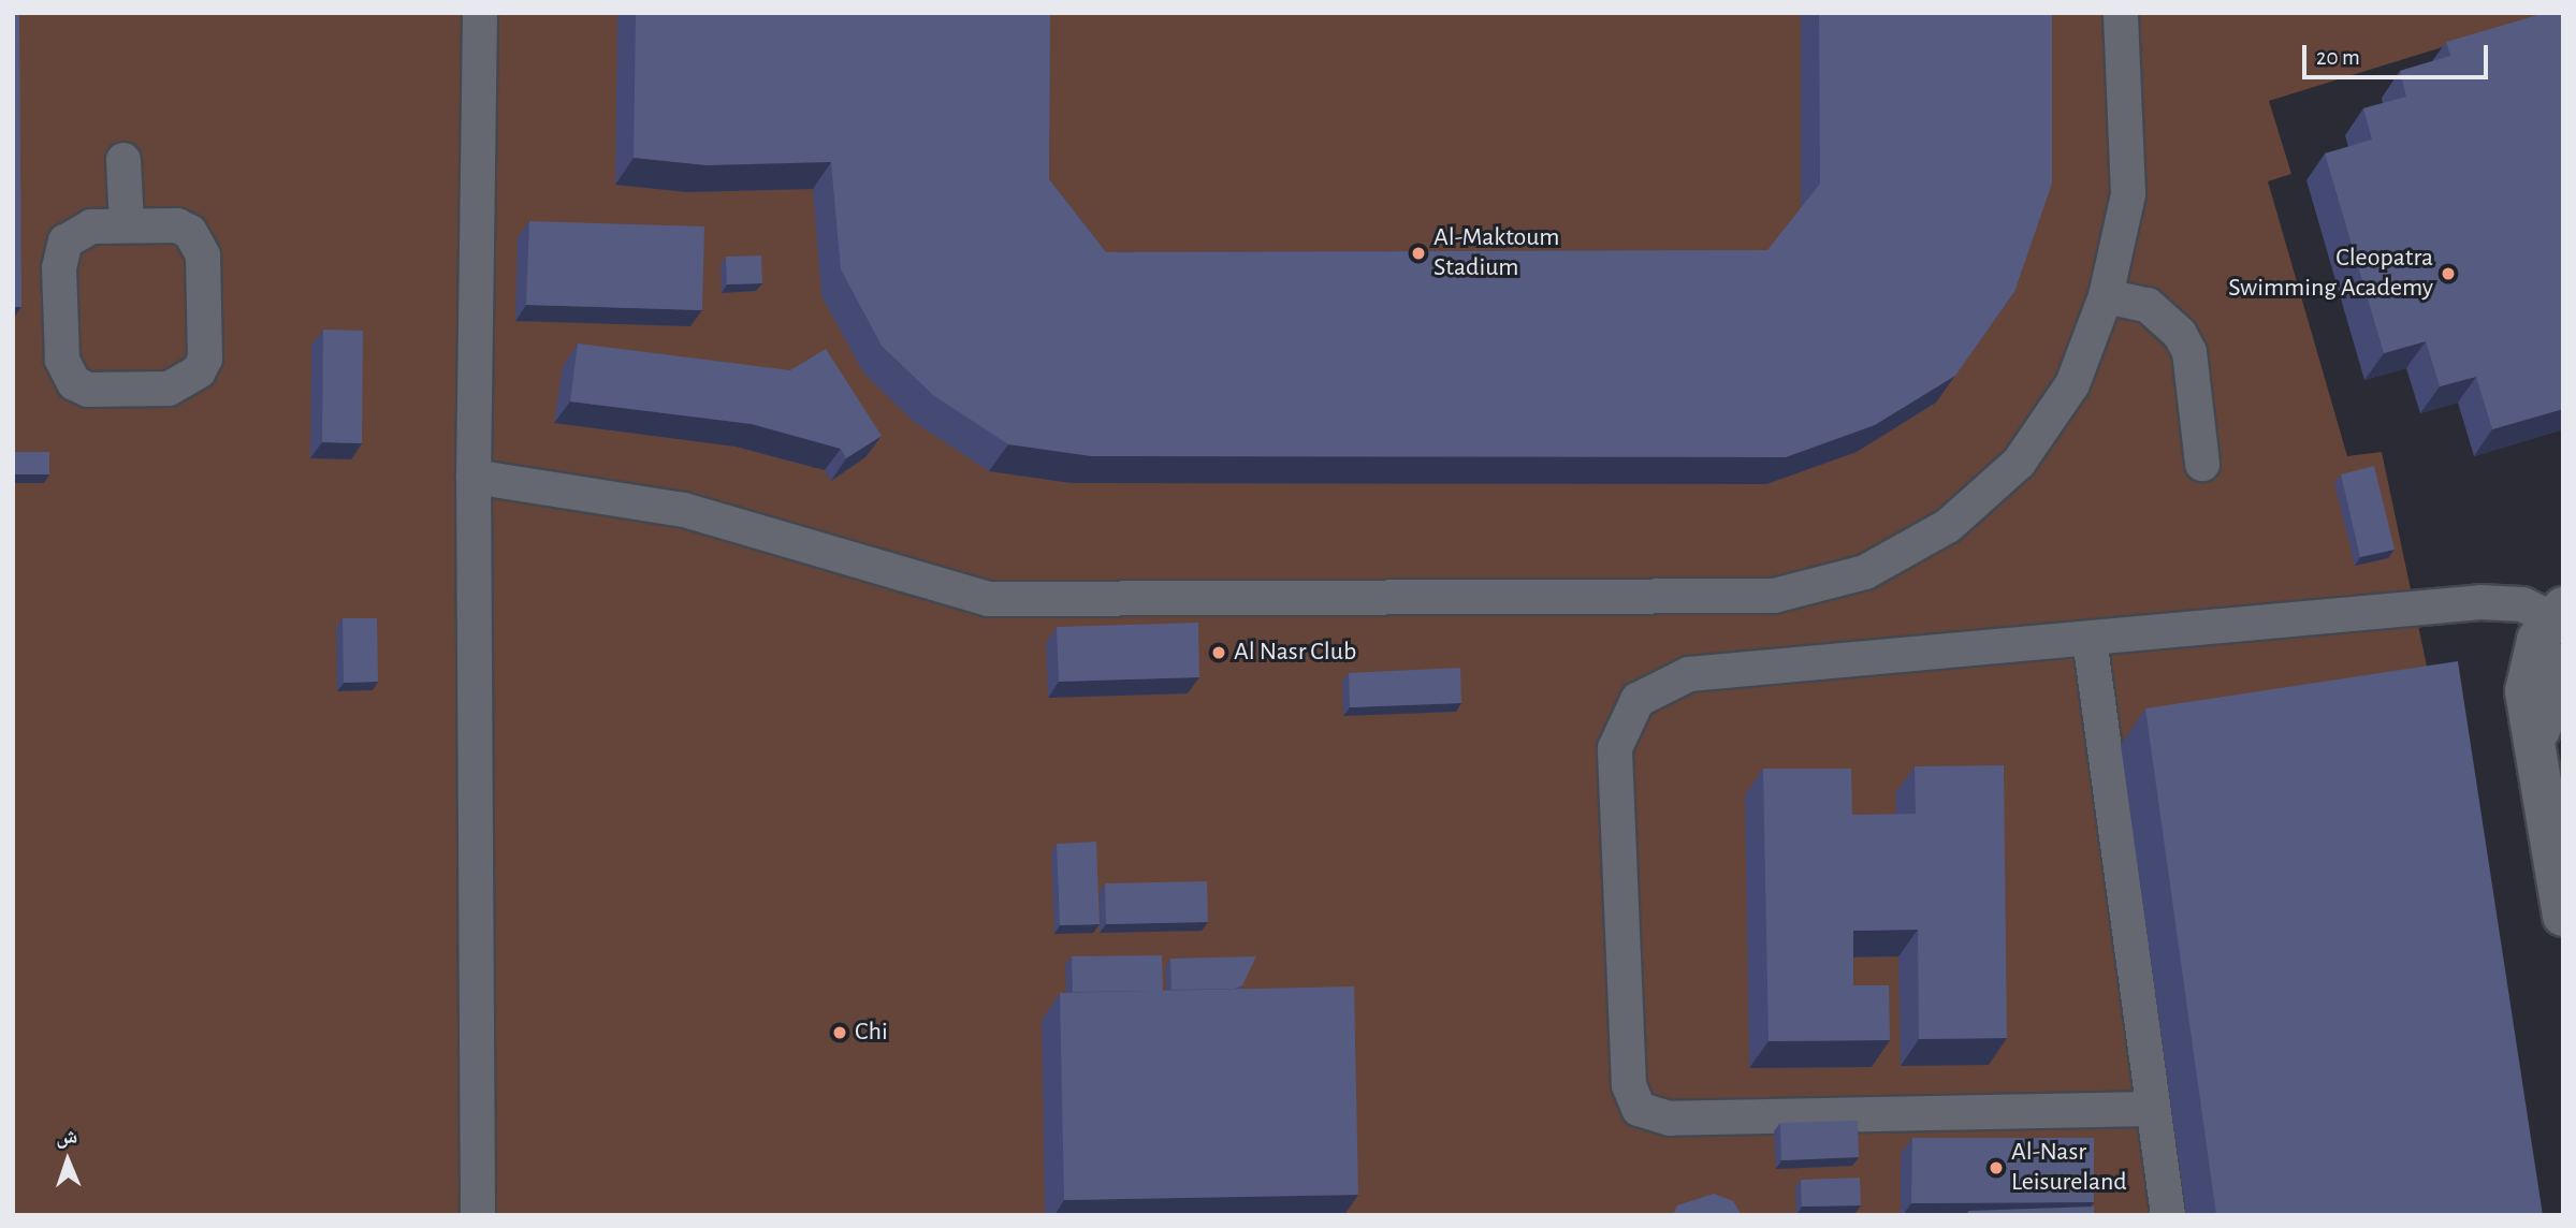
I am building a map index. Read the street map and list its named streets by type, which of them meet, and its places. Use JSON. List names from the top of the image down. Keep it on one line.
{"places":["Al-Maktoum Stadium","Cleopatra Swimming Academy","Al Nasr Club","Chi","Al-Nasr Leisureland"],"scale_bar":"20 m","north":"top"}
